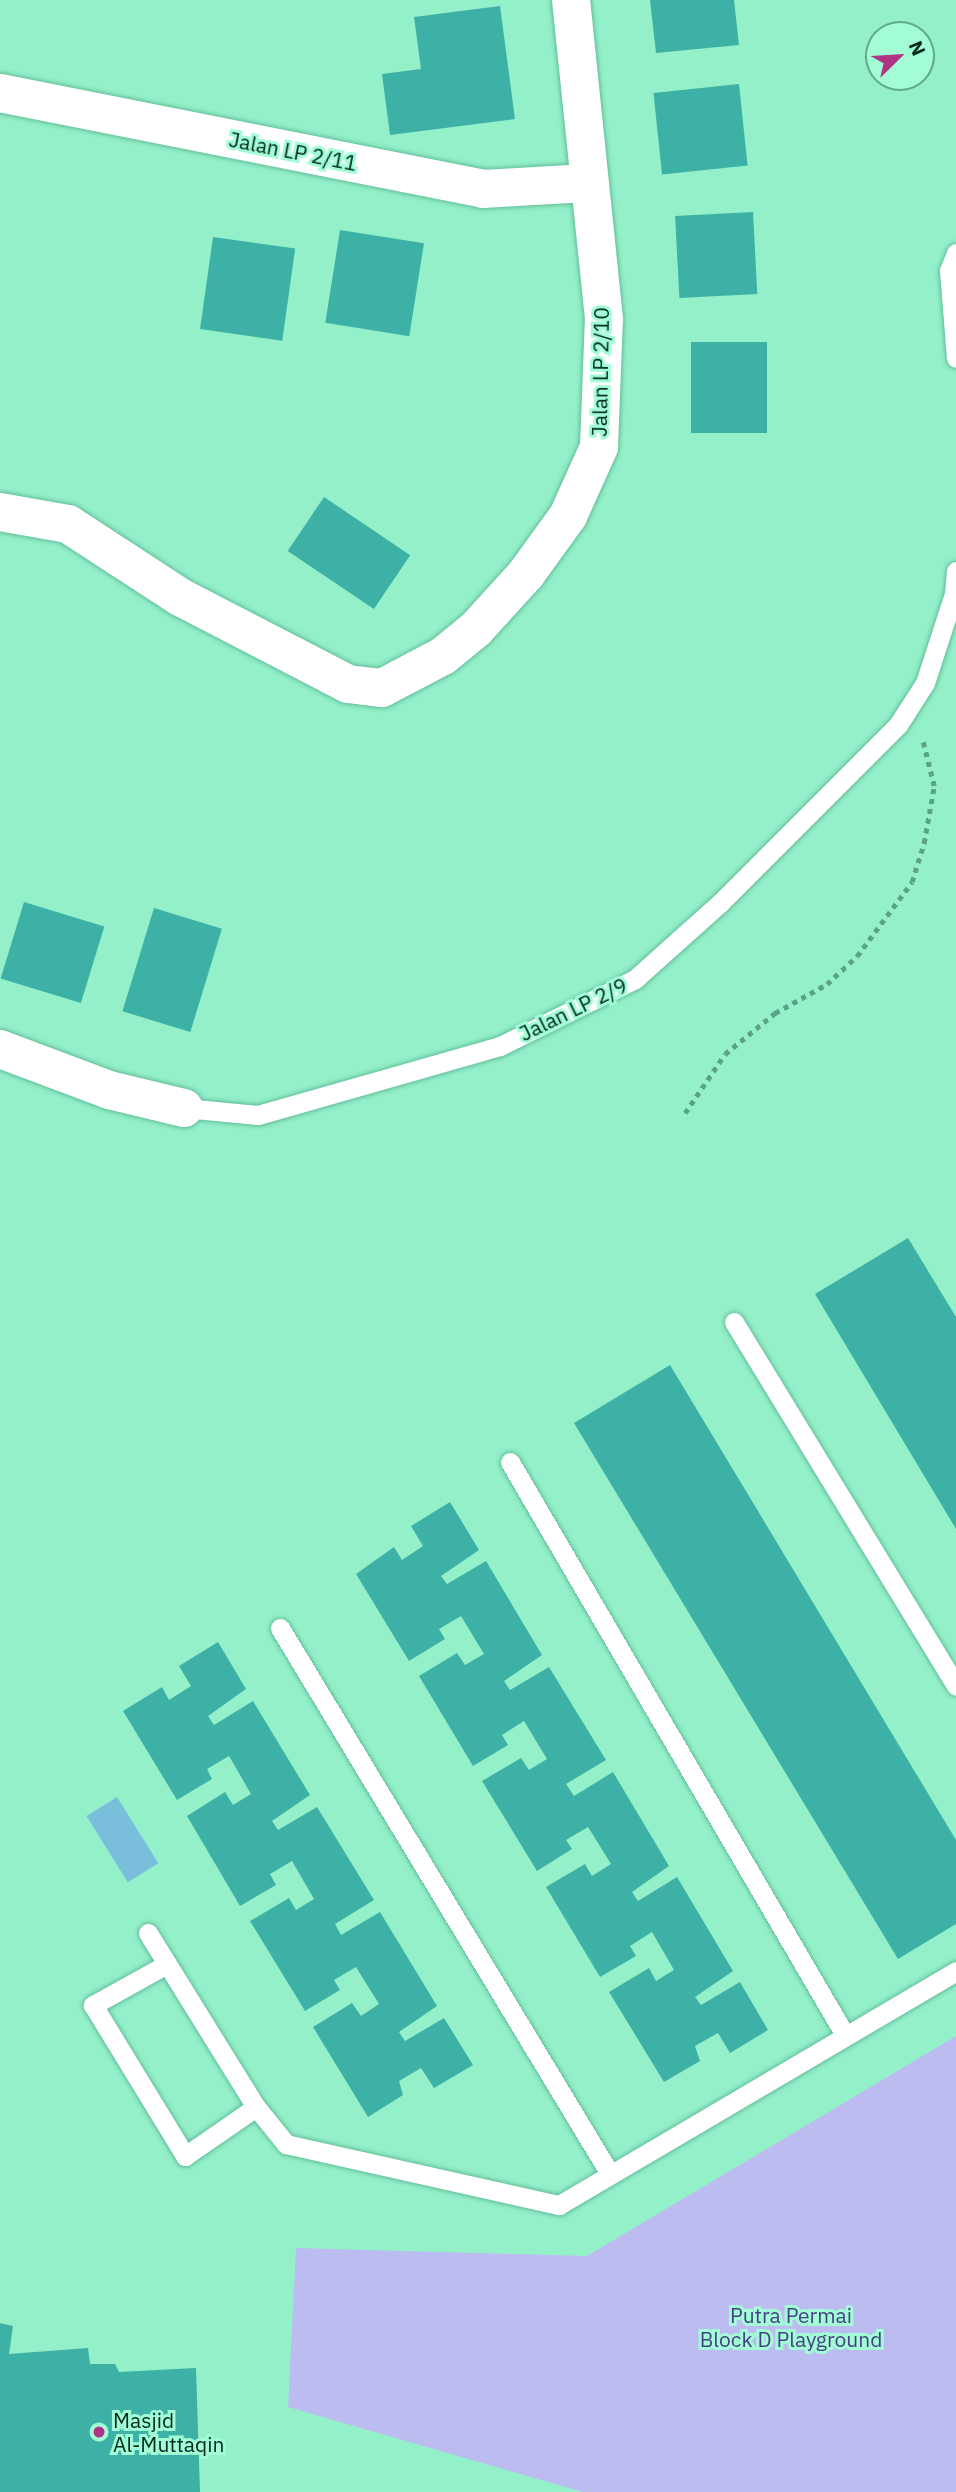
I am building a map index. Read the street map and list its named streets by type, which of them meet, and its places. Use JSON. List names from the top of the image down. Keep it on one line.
{"streets":{"street":["Jalan LP 2/11","Jalan LP 2/10","Jalan LP 2/9"]},"crossings":[["Jalan LP 2/11","Jalan LP 2/10"]],"parks":["Putra Permai Block D Playground"],"places":["Masjid Al-Muttaqin"],"north":"top right"}
